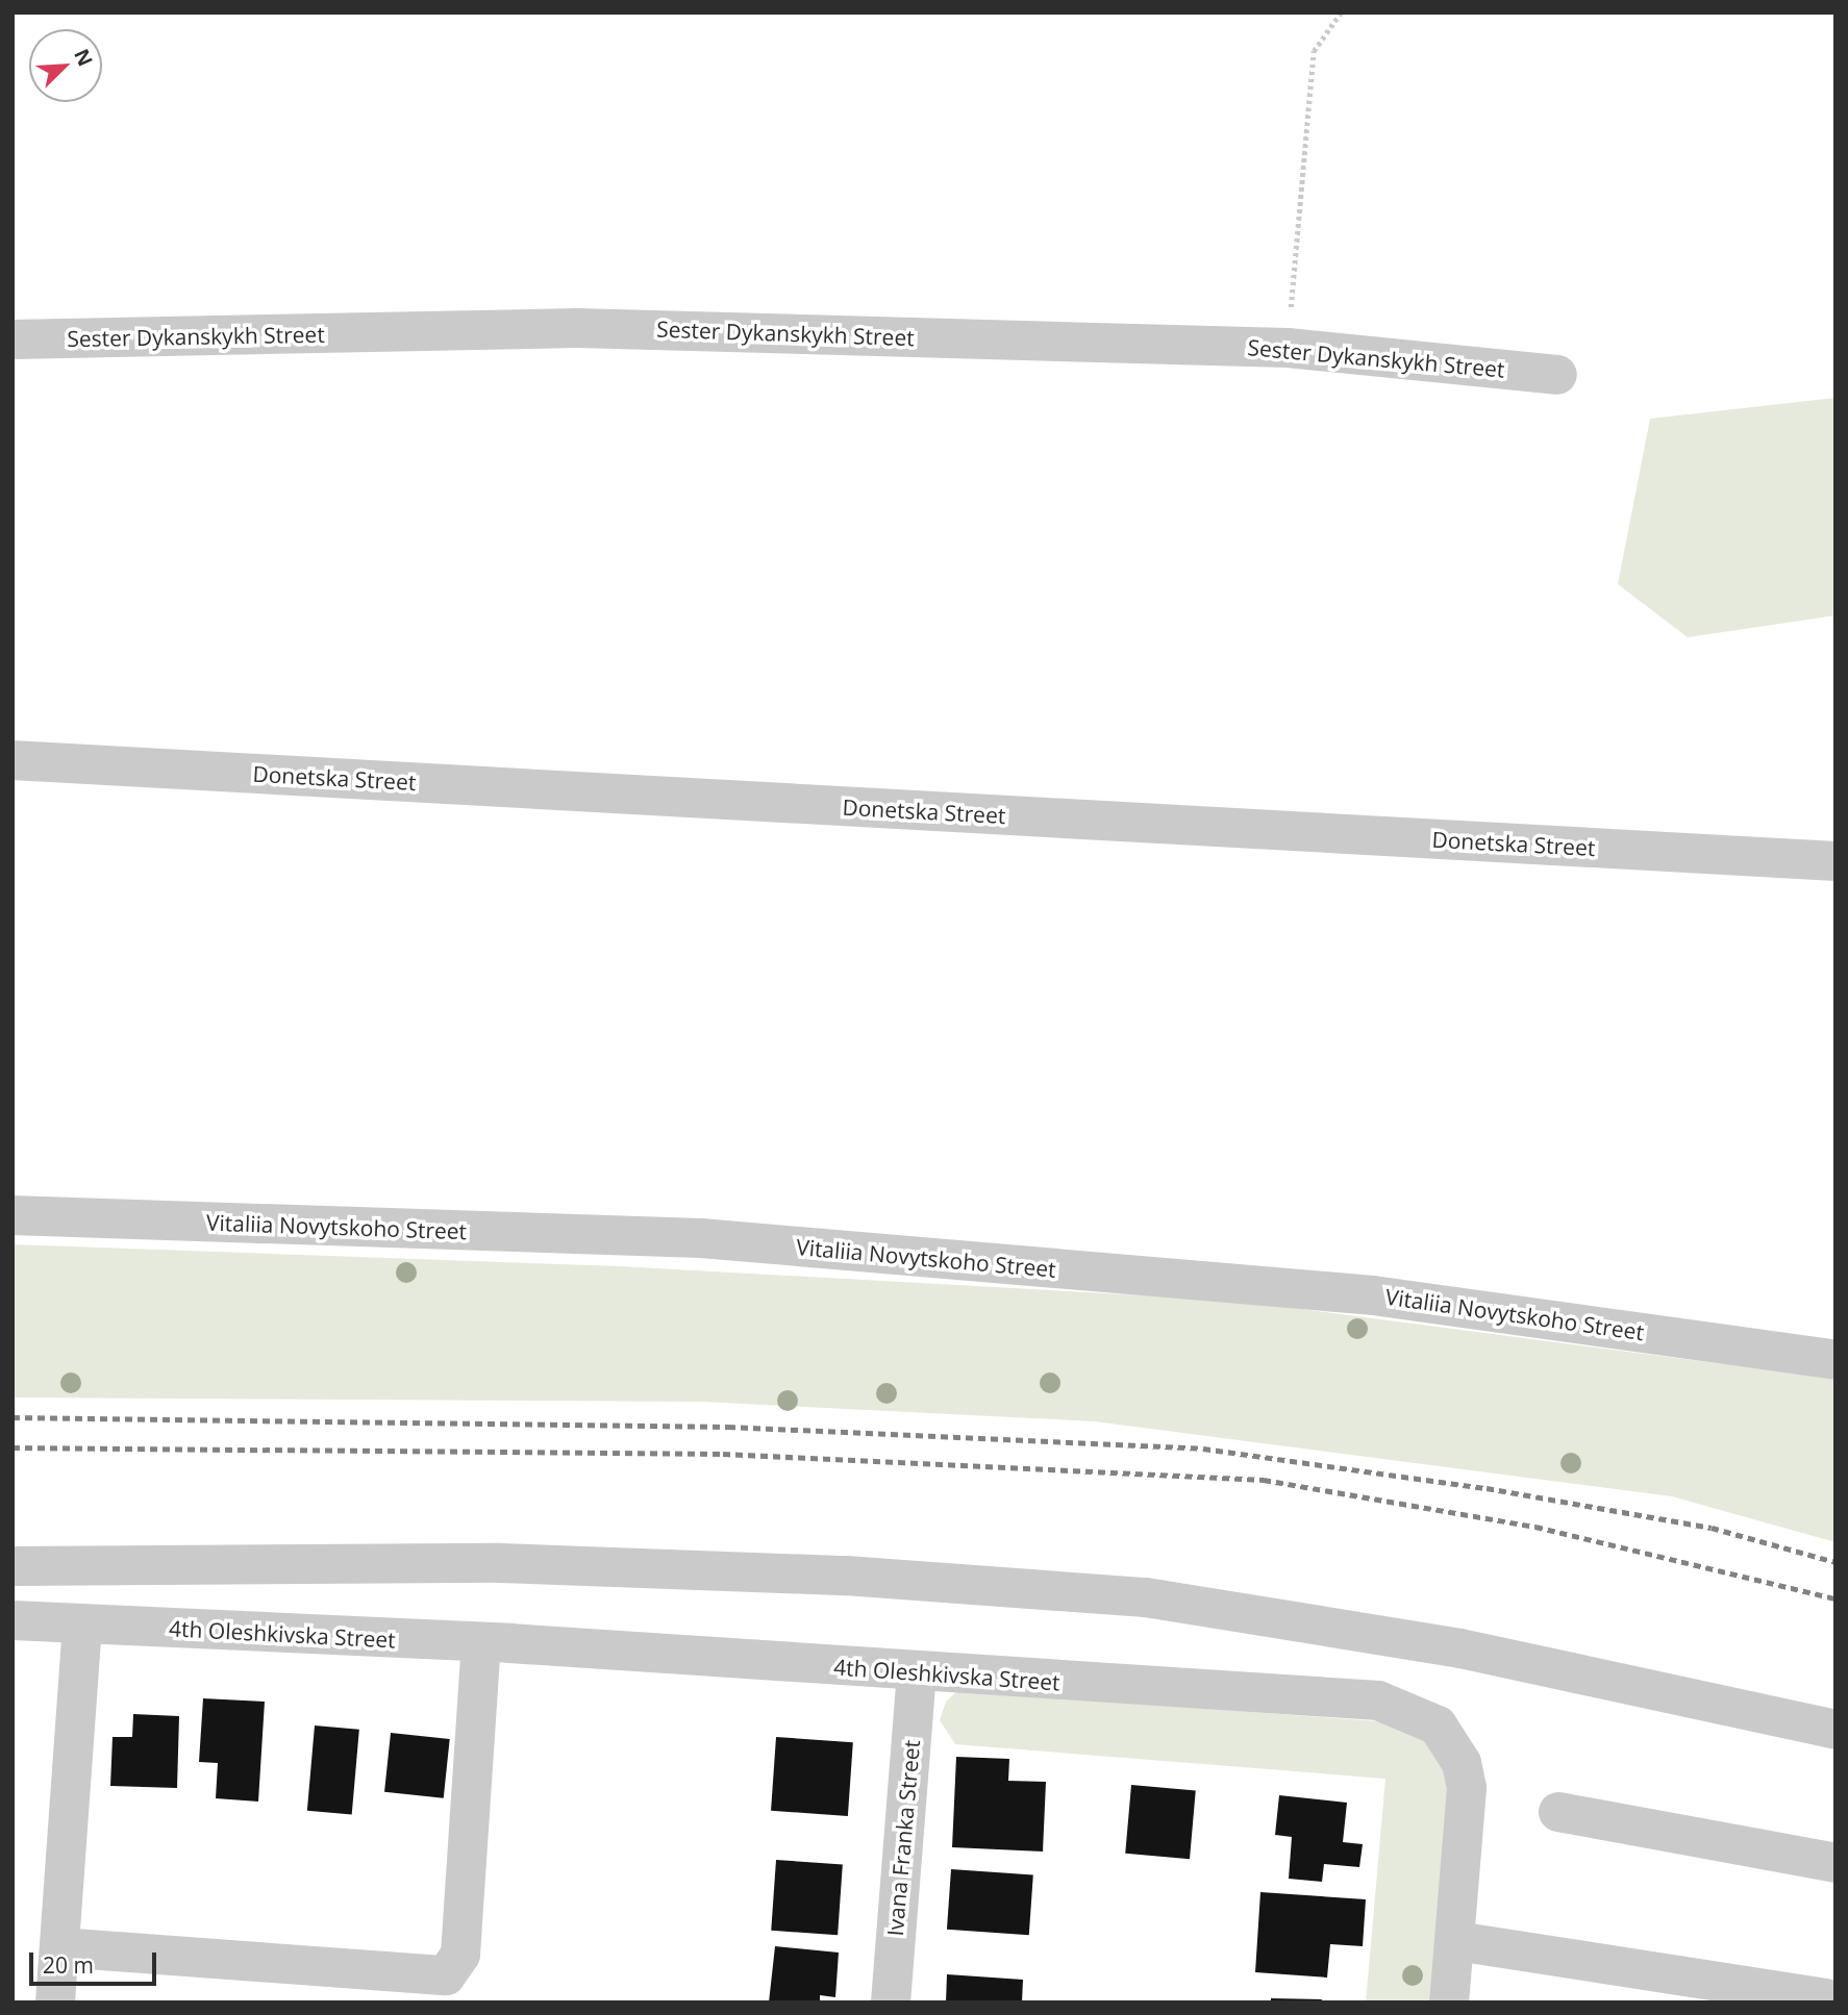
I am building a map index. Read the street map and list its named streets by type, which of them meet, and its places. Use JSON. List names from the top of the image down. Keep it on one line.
{"streets":{"street":["Sester Dykanskykh Street","Donetska Street","Vitaliia Novytskoho Street","4th Oleshkivska Street","Ivana Franka Street"]},"crossings":[["4th Oleshkivska Street","Ivana Franka Street"]],"scale_bar":"20 m","north":"top right"}
